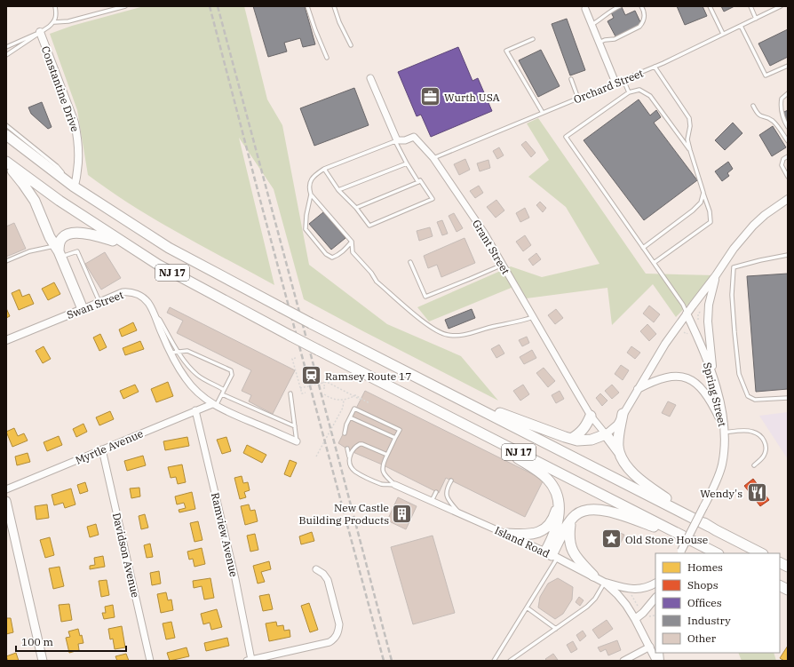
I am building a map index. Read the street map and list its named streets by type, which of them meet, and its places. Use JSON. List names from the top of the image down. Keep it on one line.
{"streets":{"highway":["NJ 17"],"street":["Constantine Drive","Grant Street","Swan Street","Spring Street","Myrtle Avenue","Ramview Avenue","Island Road","Davidson Avenue"],"lane":["Orchard Street"]},"crossings":[["Orchard Street","Grant Street"],["Constantine Drive","NJ 17"],["Swan Street","Myrtle Avenue"],["Myrtle Avenue","Ramview Avenue"],["Myrtle Avenue","Davidson Avenue"]],"places":{"office":["Wurth USA"],"station":["Ramsey Route 17"],"restaurant":["Wendy's"],"building":["New Castle Building Products"],"place":["Old Stone House"]},"legend":["Homes","Shops","Offices","Industry","Other"],"scale_bar":"100 m"}
